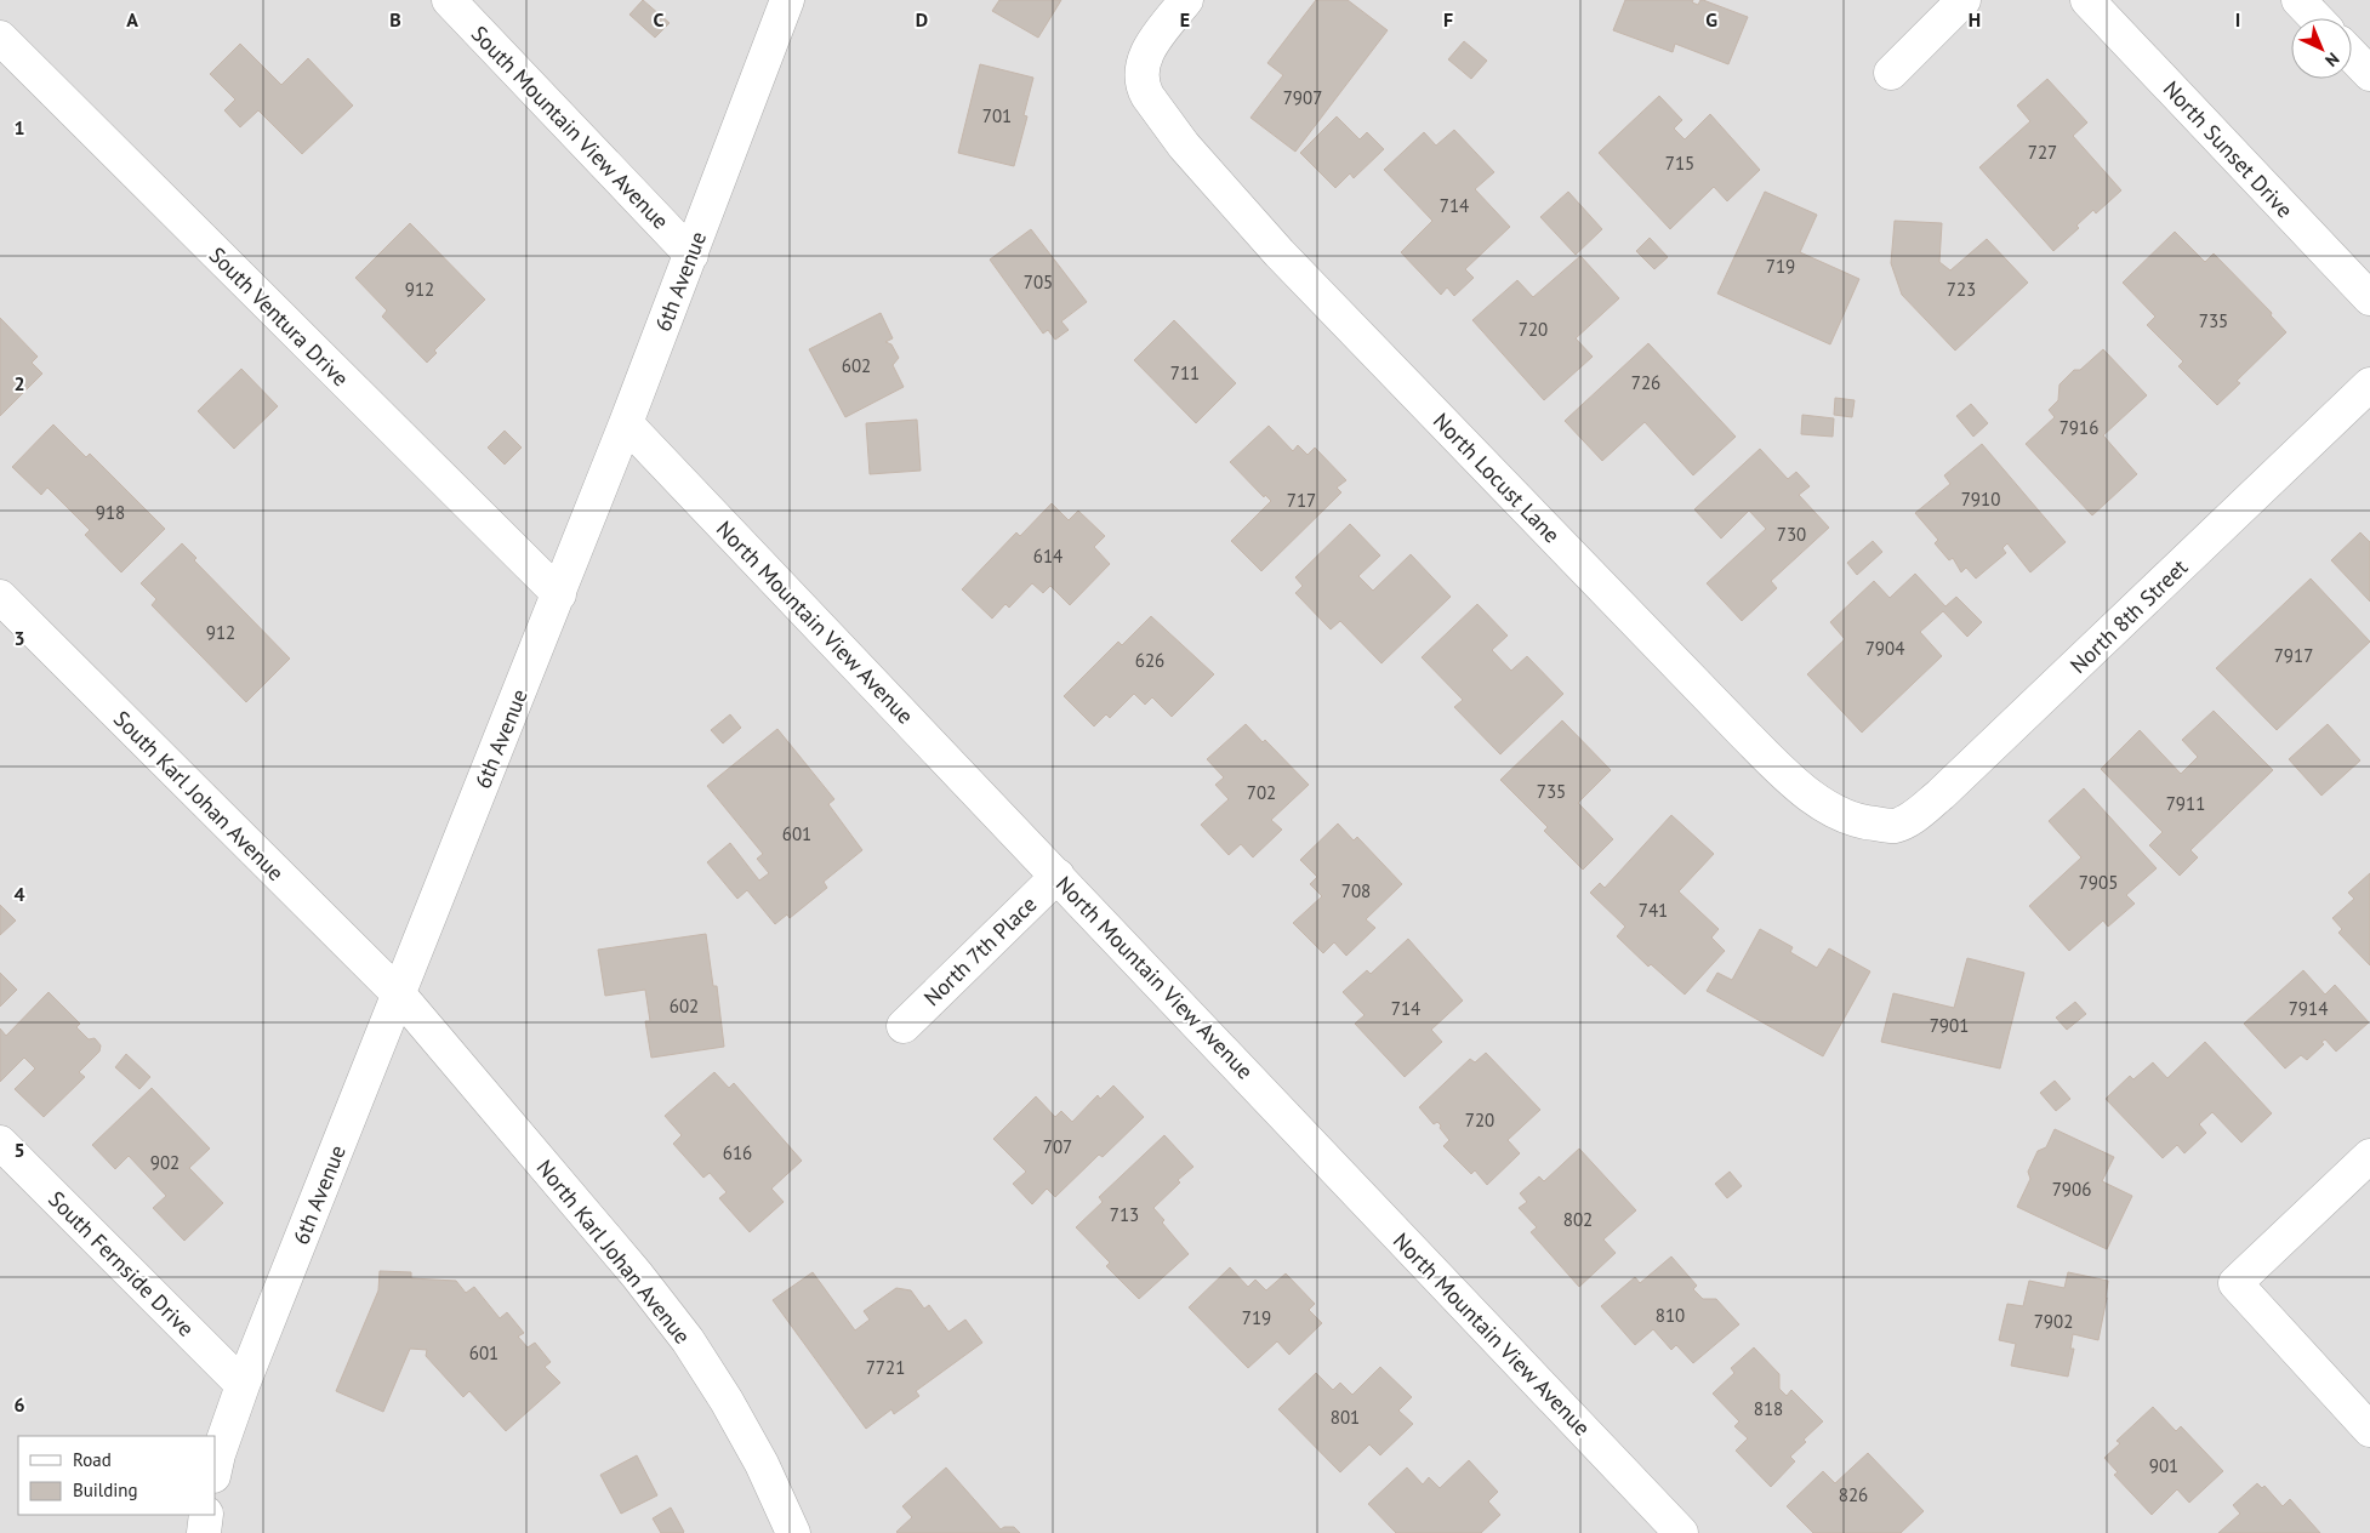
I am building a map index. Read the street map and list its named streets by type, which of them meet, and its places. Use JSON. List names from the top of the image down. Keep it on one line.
{"streets":{"street":["South Mountain View Avenue","North Sunset Drive","6th Avenue","South Ventura Drive","North Locust Lane","North 8th Street","North Mountain View Avenue","South Karl Johan Avenue","North 7th Place","North Karl Johan Avenue","South Fernside Drive"]},"crossings":[["South Mountain View Avenue","6th Avenue"],["6th Avenue","South Ventura Drive"],["6th Avenue","North Mountain View Avenue"],["6th Avenue","South Karl Johan Avenue"],["6th Avenue","North Karl Johan Avenue"],["6th Avenue","South Fernside Drive"],["North Locust Lane","North 8th Street"],["North Mountain View Avenue","North 7th Place"],["South Karl Johan Avenue","North Karl Johan Avenue"]],"house_numbers":["7907","701","727","715","714","719","705","912","723","735","720","602","711","726","7916","7910","717","918","730","614","912","7904","7917","626","735","702","7911","601","7905","708","741","602","714","7914","7901","720","707","616","902","7906","713","802","810","719","7902","601","7721","818","801","901","826"],"legend":["Road","Building"],"north":"bottom right","grid":{"columns":["A","B","C","D","E","F","G","H","I"],"rows":["1","2","3","4","5","6"]}}
